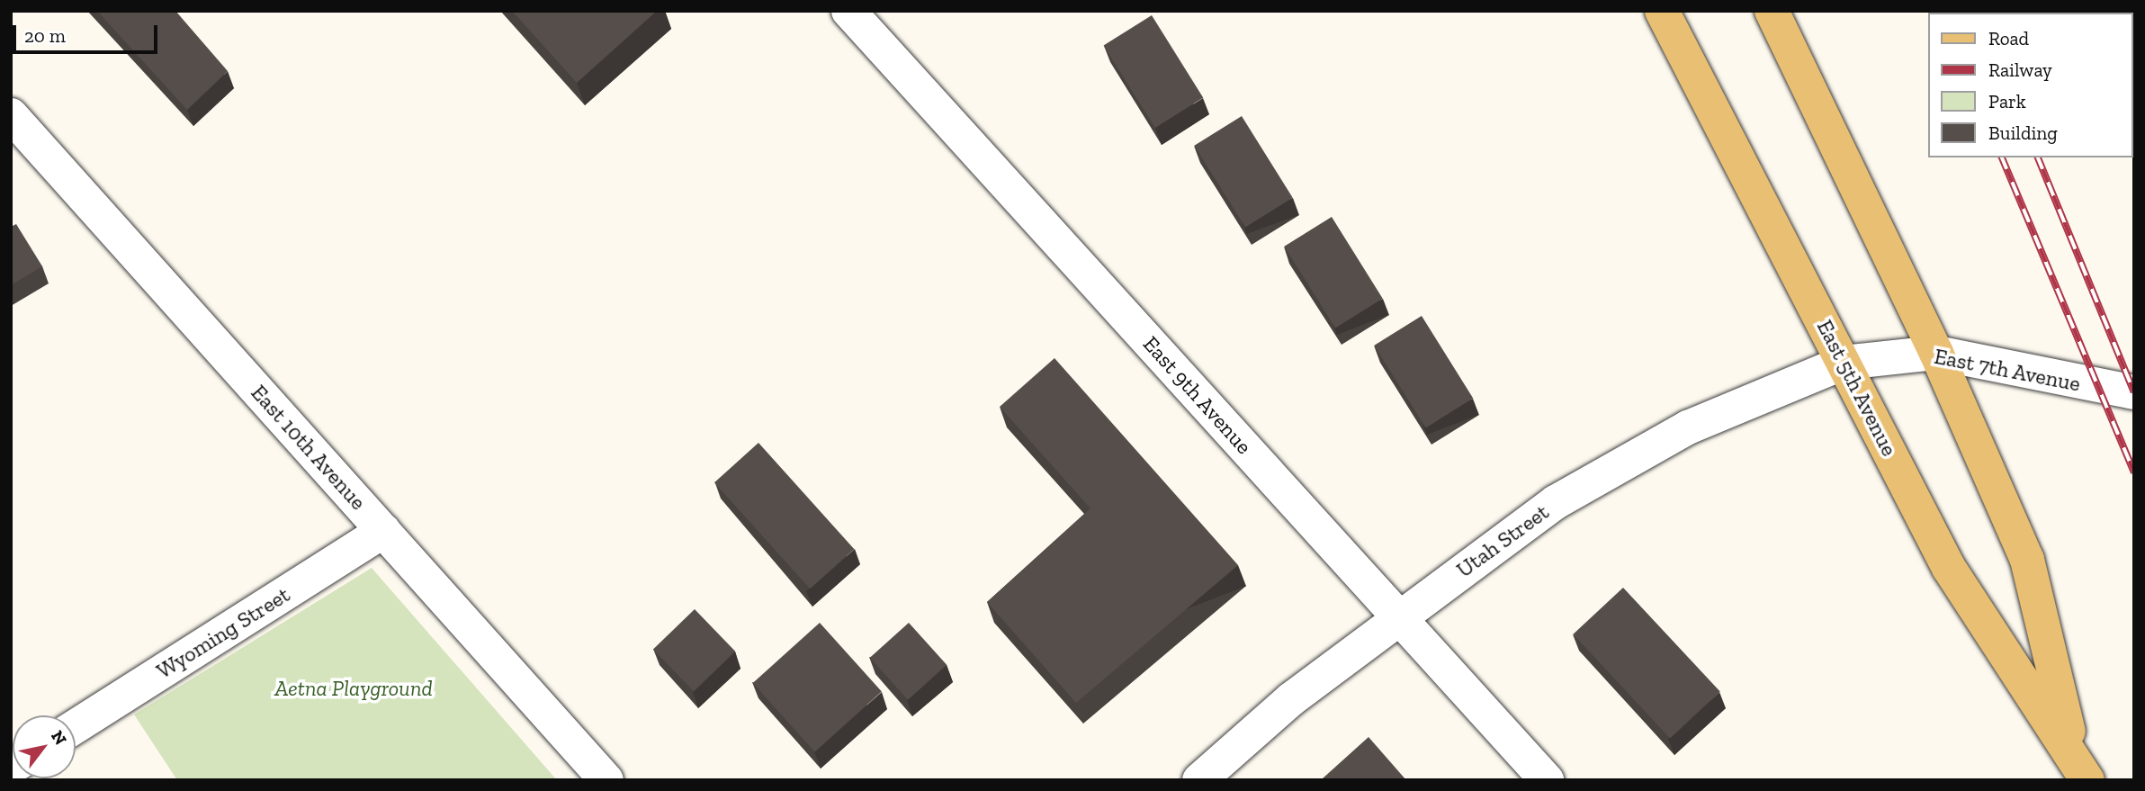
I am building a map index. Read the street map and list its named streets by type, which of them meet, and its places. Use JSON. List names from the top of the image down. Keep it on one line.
{"streets":{"main road":["East 5th Avenue"],"street":["East 7th Avenue","East 9th Avenue","East 10th Avenue","Utah Street","Wyoming Street"]},"crossings":[["East 7th Avenue","East 5th Avenue"],["East 7th Avenue","Utah Street"],["East 5th Avenue","Utah Street"],["East 9th Avenue","Utah Street"],["East 10th Avenue","Wyoming Street"]],"parks":["Aetna Playground"],"legend":["Road","Railway","Park","Building"],"scale_bar":"20 m","north":"top right"}
